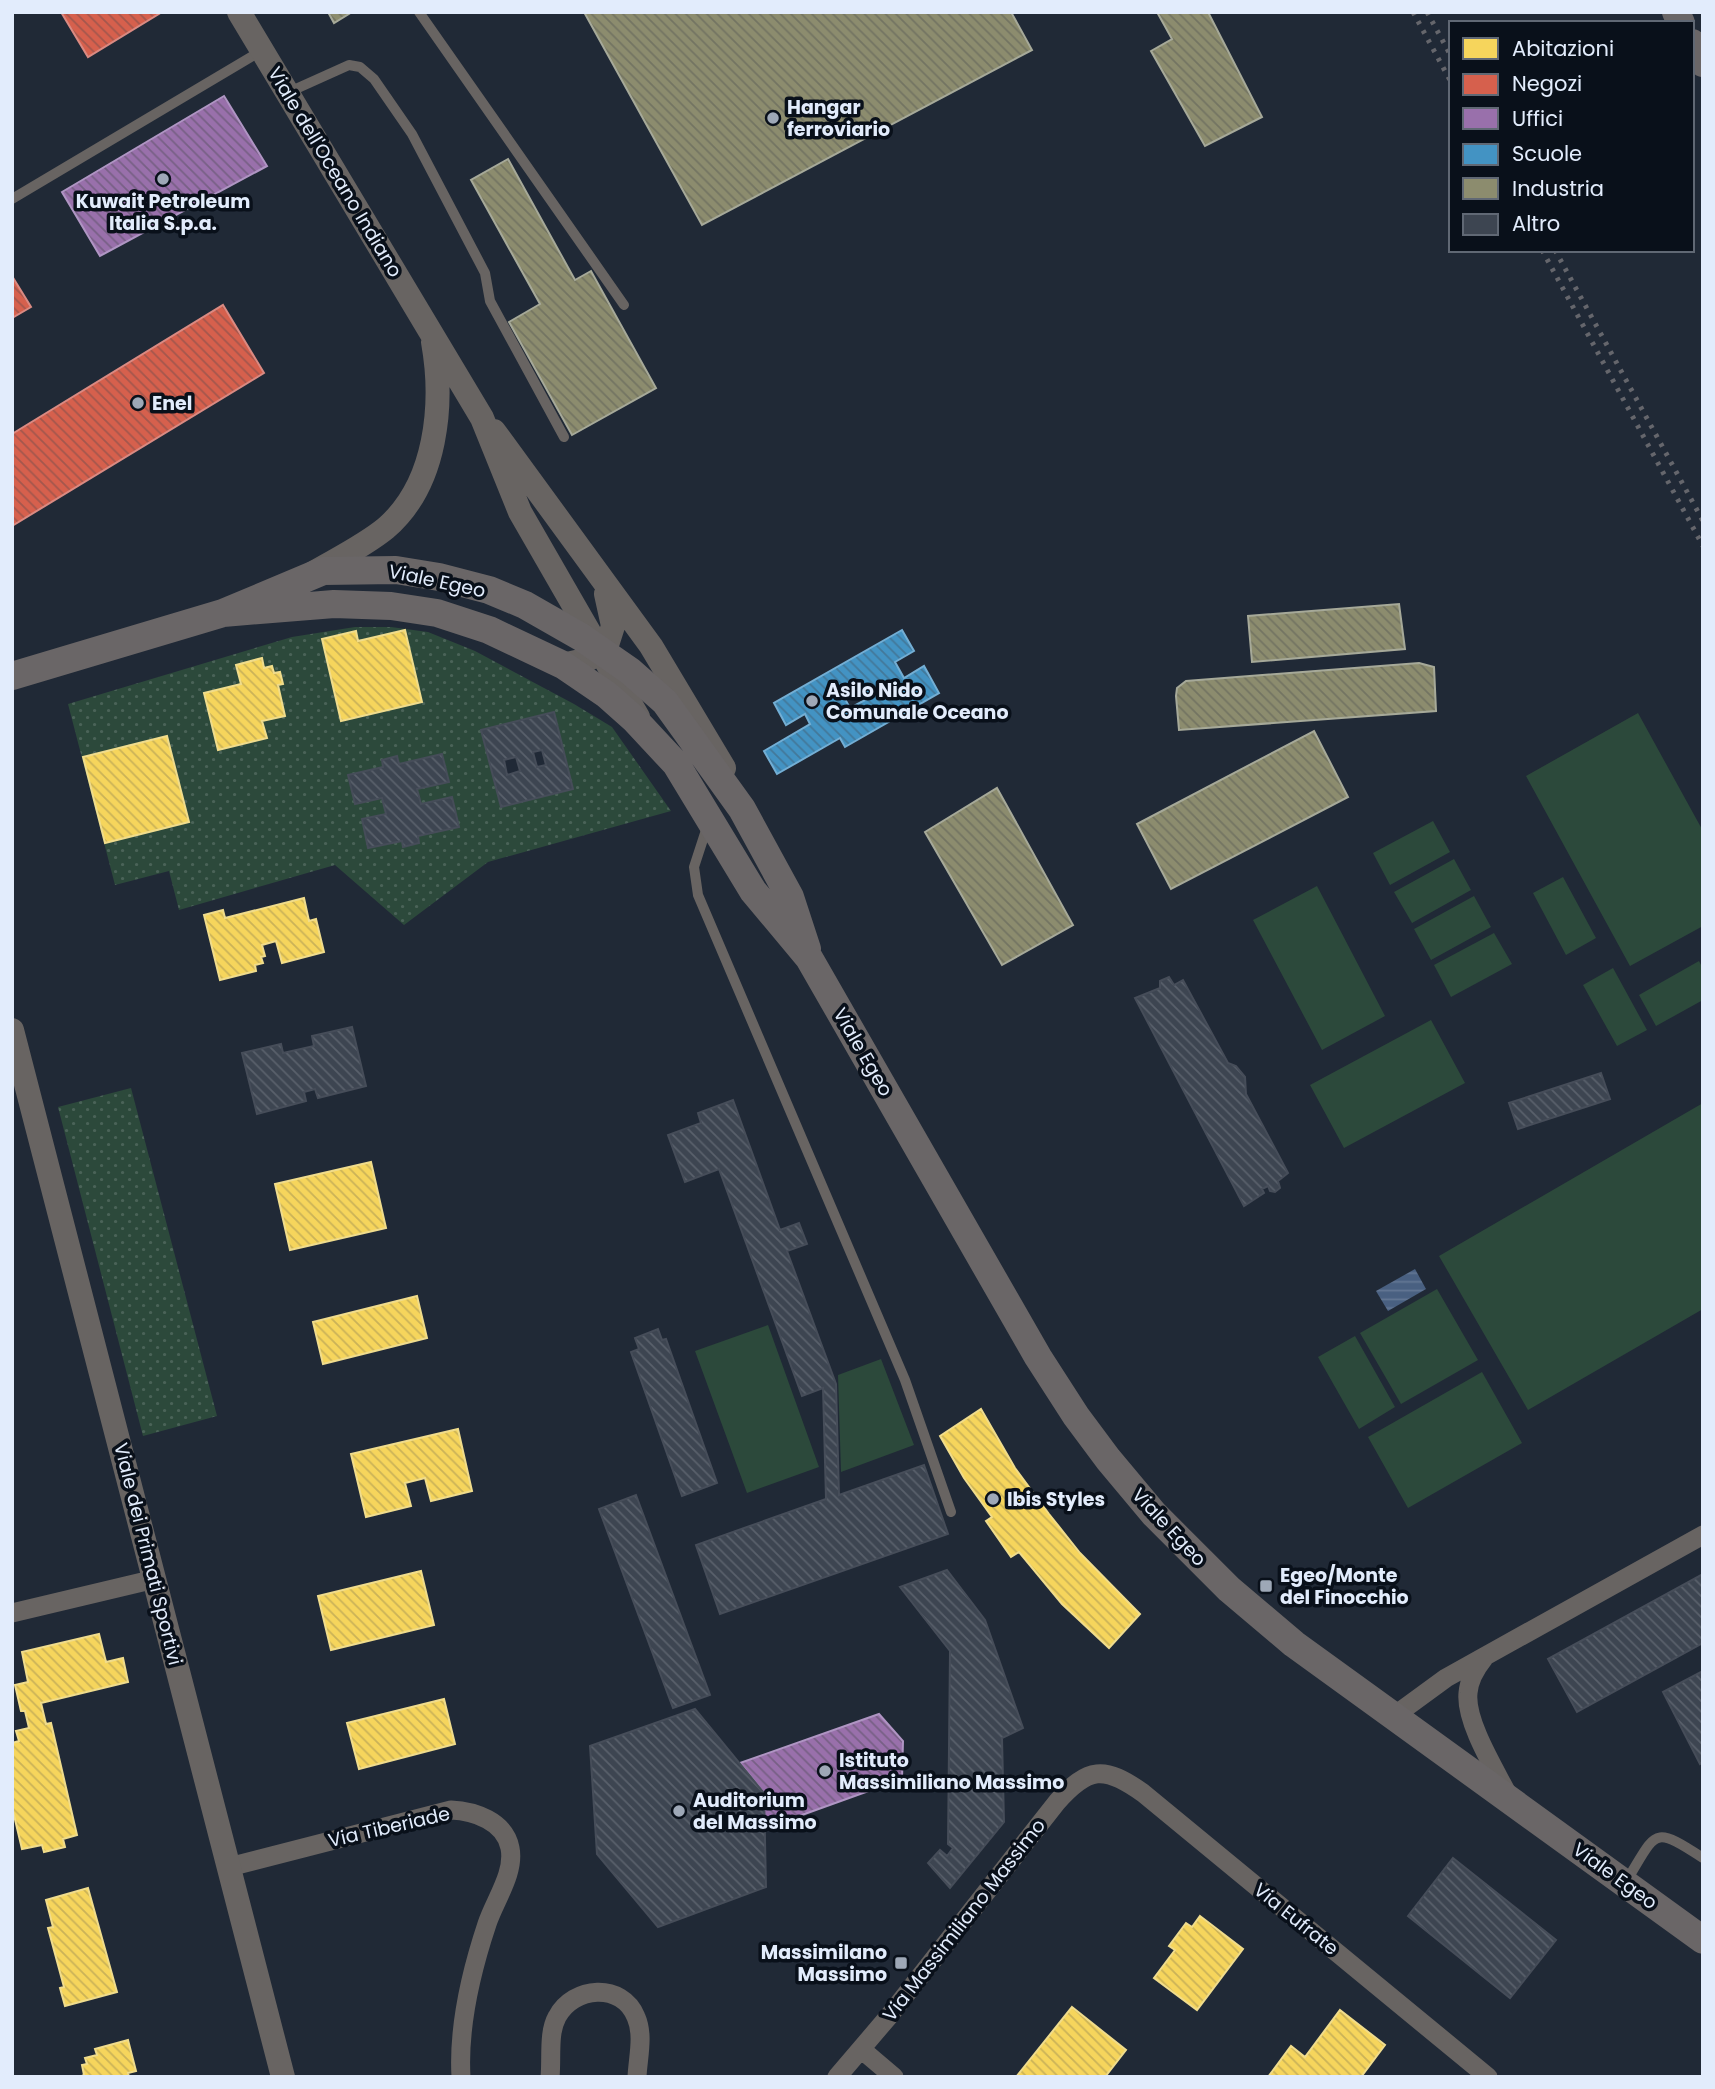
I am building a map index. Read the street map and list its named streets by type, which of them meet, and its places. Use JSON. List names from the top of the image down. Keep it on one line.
{"streets":{"main road":["Viale Egeo"],"street":["Viale dell'Oceano Indiano","Viale dei Primati Sportivi","Via Tiberiade","Via Eufrate","Via Massimiliano Massimo"]},"crossings":[["Viale dell'Oceano Indiano","Viale Egeo"],["Viale dei Primati Sportivi","Via Tiberiade"],["Via Eufrate","Via Massimiliano Massimo"]],"places":{"other":["Hangar ferroviario","Kuwait Petroleum Italia S.p.a.","Enel","Asilo Nido Comunale Oceano","Ibis Styles","Istituto Massimiliano Massimo","Auditorium del Massimo"],"transit":["Egeo/Monte del Finocchio","Massimilano Massimo"]},"legend":["Abitazioni","Negozi","Uffici","Scuole","Industria","Altro"]}
